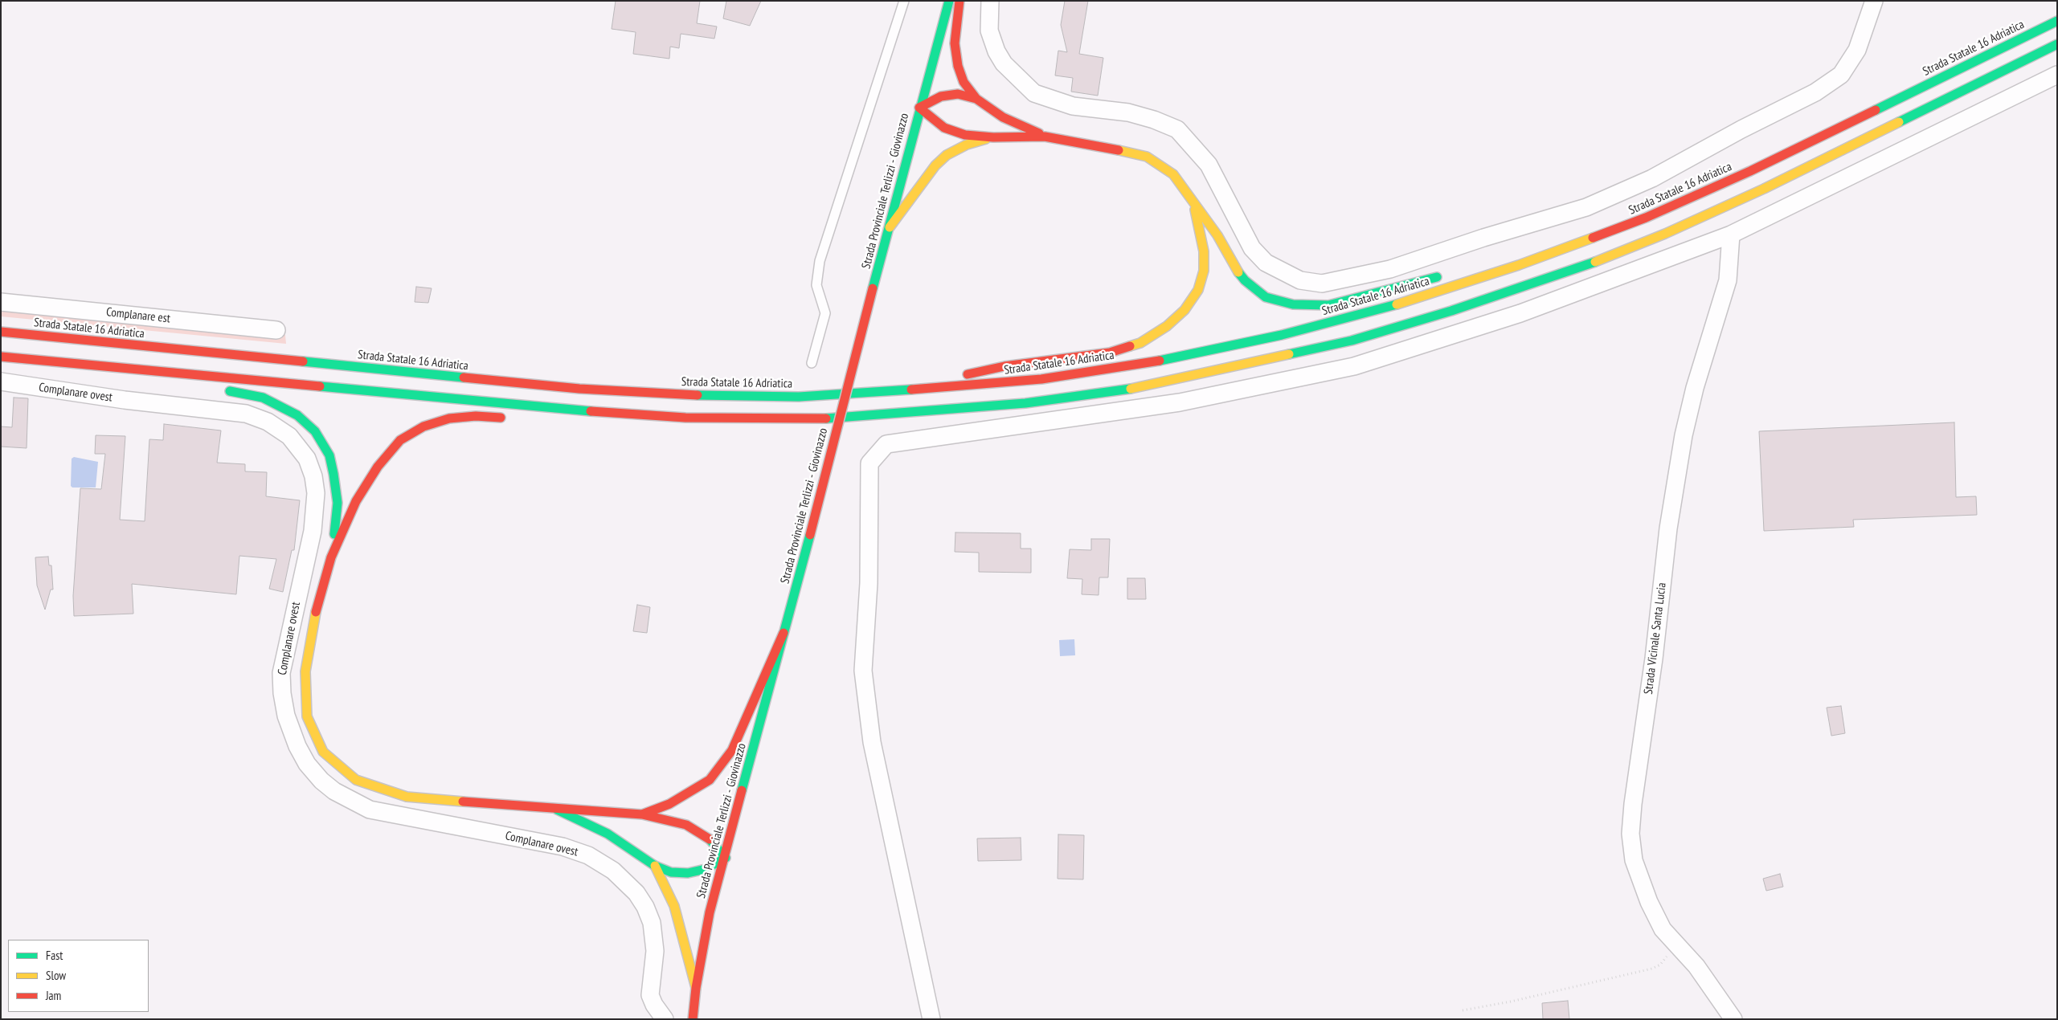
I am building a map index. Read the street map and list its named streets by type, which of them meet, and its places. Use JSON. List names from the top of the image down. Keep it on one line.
{"streets":{"main road":["Strada Statale 16 Adriatica","Strada Provinciale Terlizzi - Giovinazzo"],"street":["Complanare est","Complanare ovest","Strada Vicinale Santa Lucia"]},"legend":["Fast","Slow","Jam"]}
